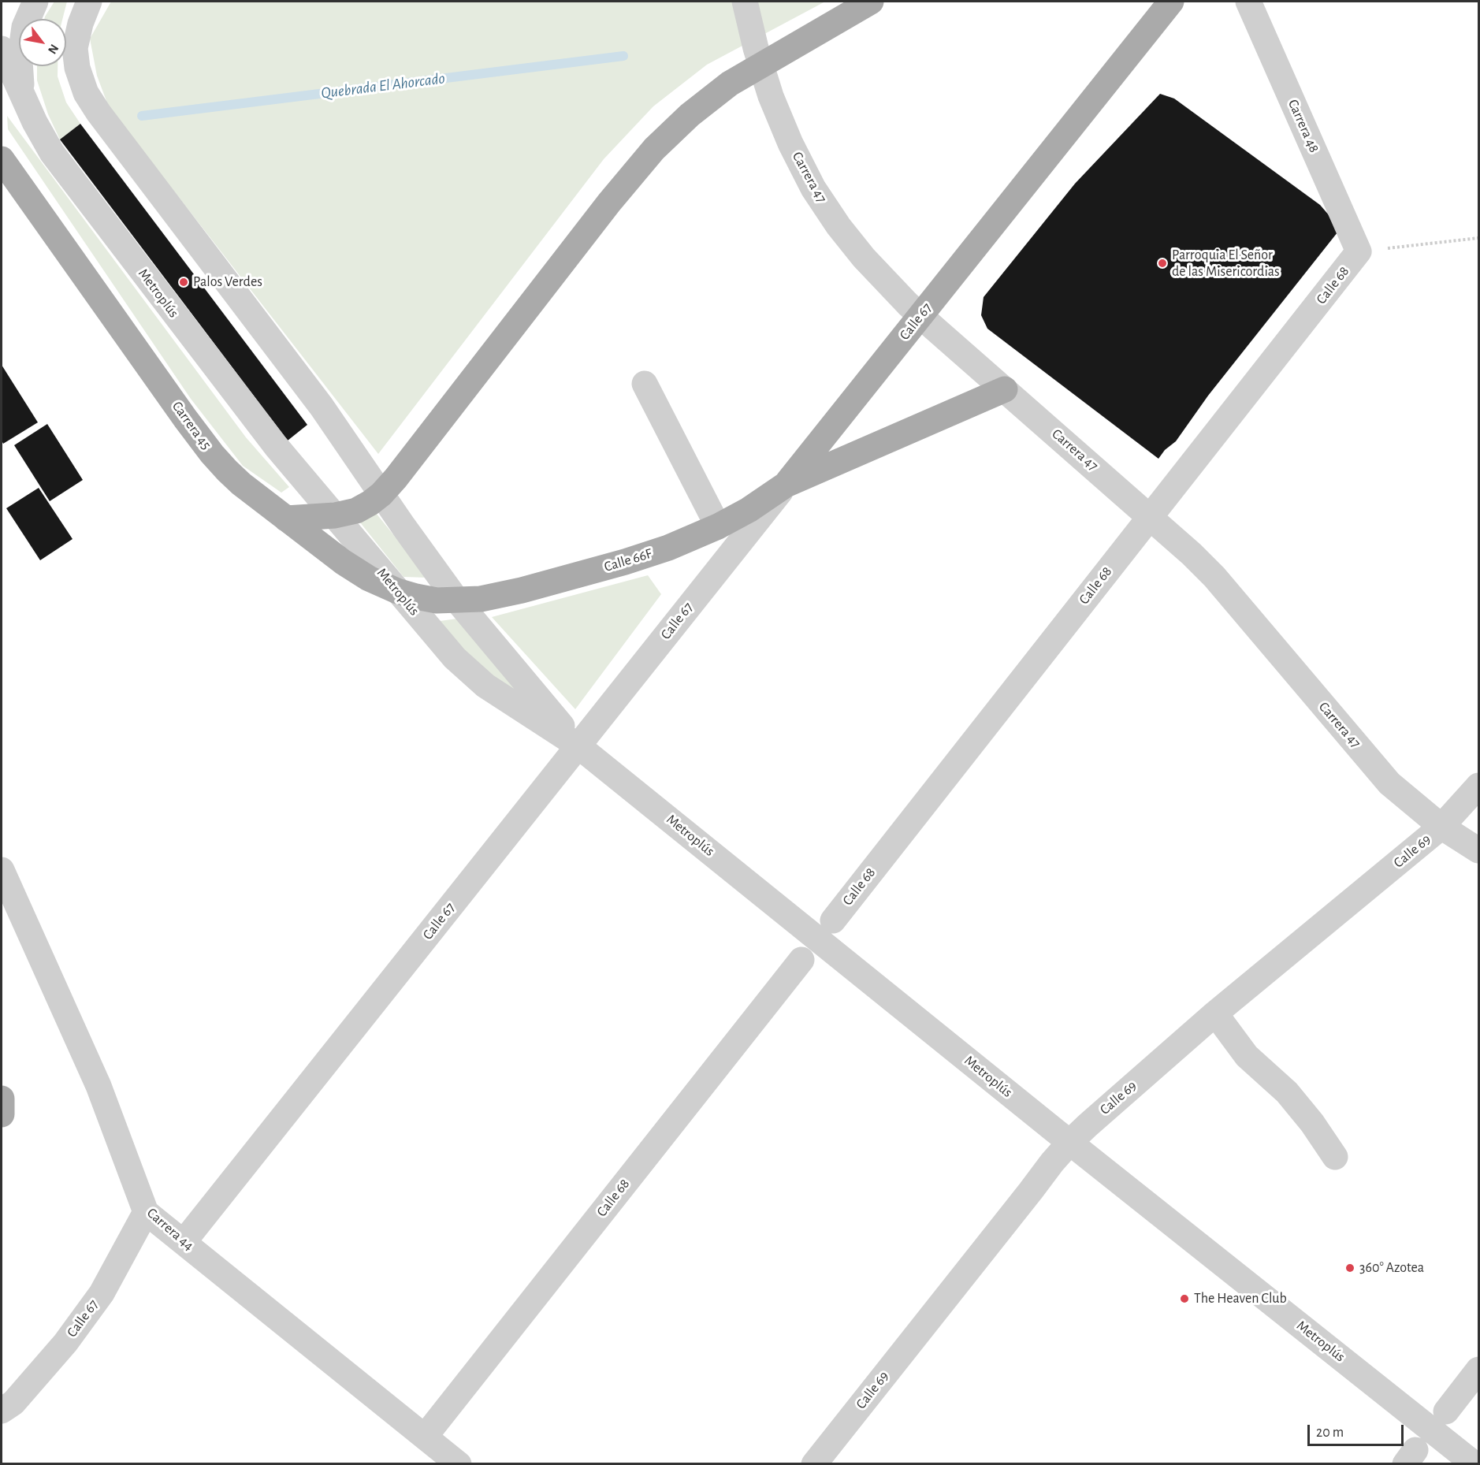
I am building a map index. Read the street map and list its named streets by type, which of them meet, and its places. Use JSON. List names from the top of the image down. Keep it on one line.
{"streets":{"main road":["Calle 67","Carrera 45","Calle 66F"],"street":["Carrera 48","Carrera 47","Calle 68","Metroplús","Calle 69","Carrera 44"]},"crossings":[["Carrera 48","Calle 68"],["Carrera 47","Calle 68"],["Carrera 47","Calle 67"],["Carrera 47","Calle 69"],["Calle 68","Carrera 44"],["Metroplús","Calle 67"],["Metroplús","Carrera 45"],["Metroplús","Calle 69"],["Calle 67","Calle 66F"],["Calle 67","Carrera 44"],["Carrera 45","Calle 66F"]],"water":["Quebrada El Ahorcado"],"places":["Parroquia El Señor de las Misericordias","Palos Verdes","360° Azotea","The Heaven Club"],"scale_bar":"20 m","north":"bottom right"}
